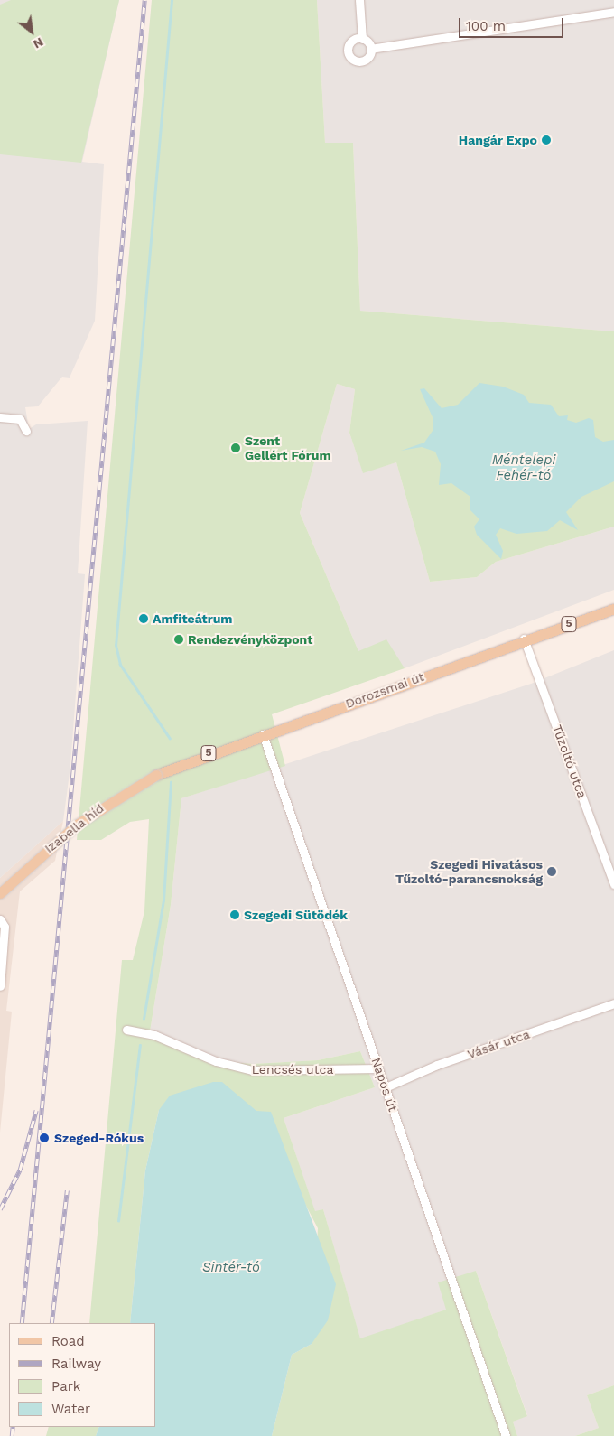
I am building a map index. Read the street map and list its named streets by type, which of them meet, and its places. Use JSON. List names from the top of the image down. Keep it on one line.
{"streets":{"main road":["5","Dorozsmai út","Izabella híd"],"street":["Tűzoltó utca","Vásár utca","Lencsés utca","Napos út"]},"crossings":[["Dorozsmai út","Tűzoltó utca"],["Dorozsmai út","Izabella híd"],["Dorozsmai út","Napos út"],["Vásár utca","Napos út"],["Lencsés utca","Napos út"]],"water":["Méntelepi Fehér-tó","Sintér-tó"],"places":["Hangár Expo","Szent Gellért Fórum","Amfiteátrum","Rendezvényközpont","Szegedi Hivatásos Tűzoltó-parancsnokság","Szegedi Sütödék","Szeged-Rókus"],"legend":["Road","Railway","Park","Water"],"scale_bar":"100 m","north":"bottom right"}
